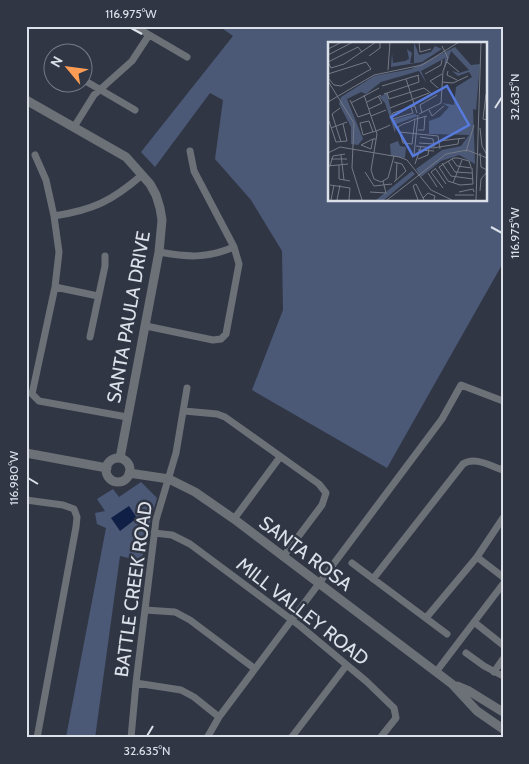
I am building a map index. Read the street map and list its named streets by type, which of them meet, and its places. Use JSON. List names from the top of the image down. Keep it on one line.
{"streets":{"street":["SANTA PAULA DRIVE","SANTA ROSA","BATTLE CREEK ROAD","MILL VALLEY ROAD"]},"crossings":[["SANTA PAULA DRIVE","SANTA ROSA"],["SANTA ROSA","BATTLE CREEK ROAD"],["BATTLE CREEK ROAD","MILL VALLEY ROAD"]],"north":"top left","coordinates":["116.975°W","32.635°N","116.980°W"]}
